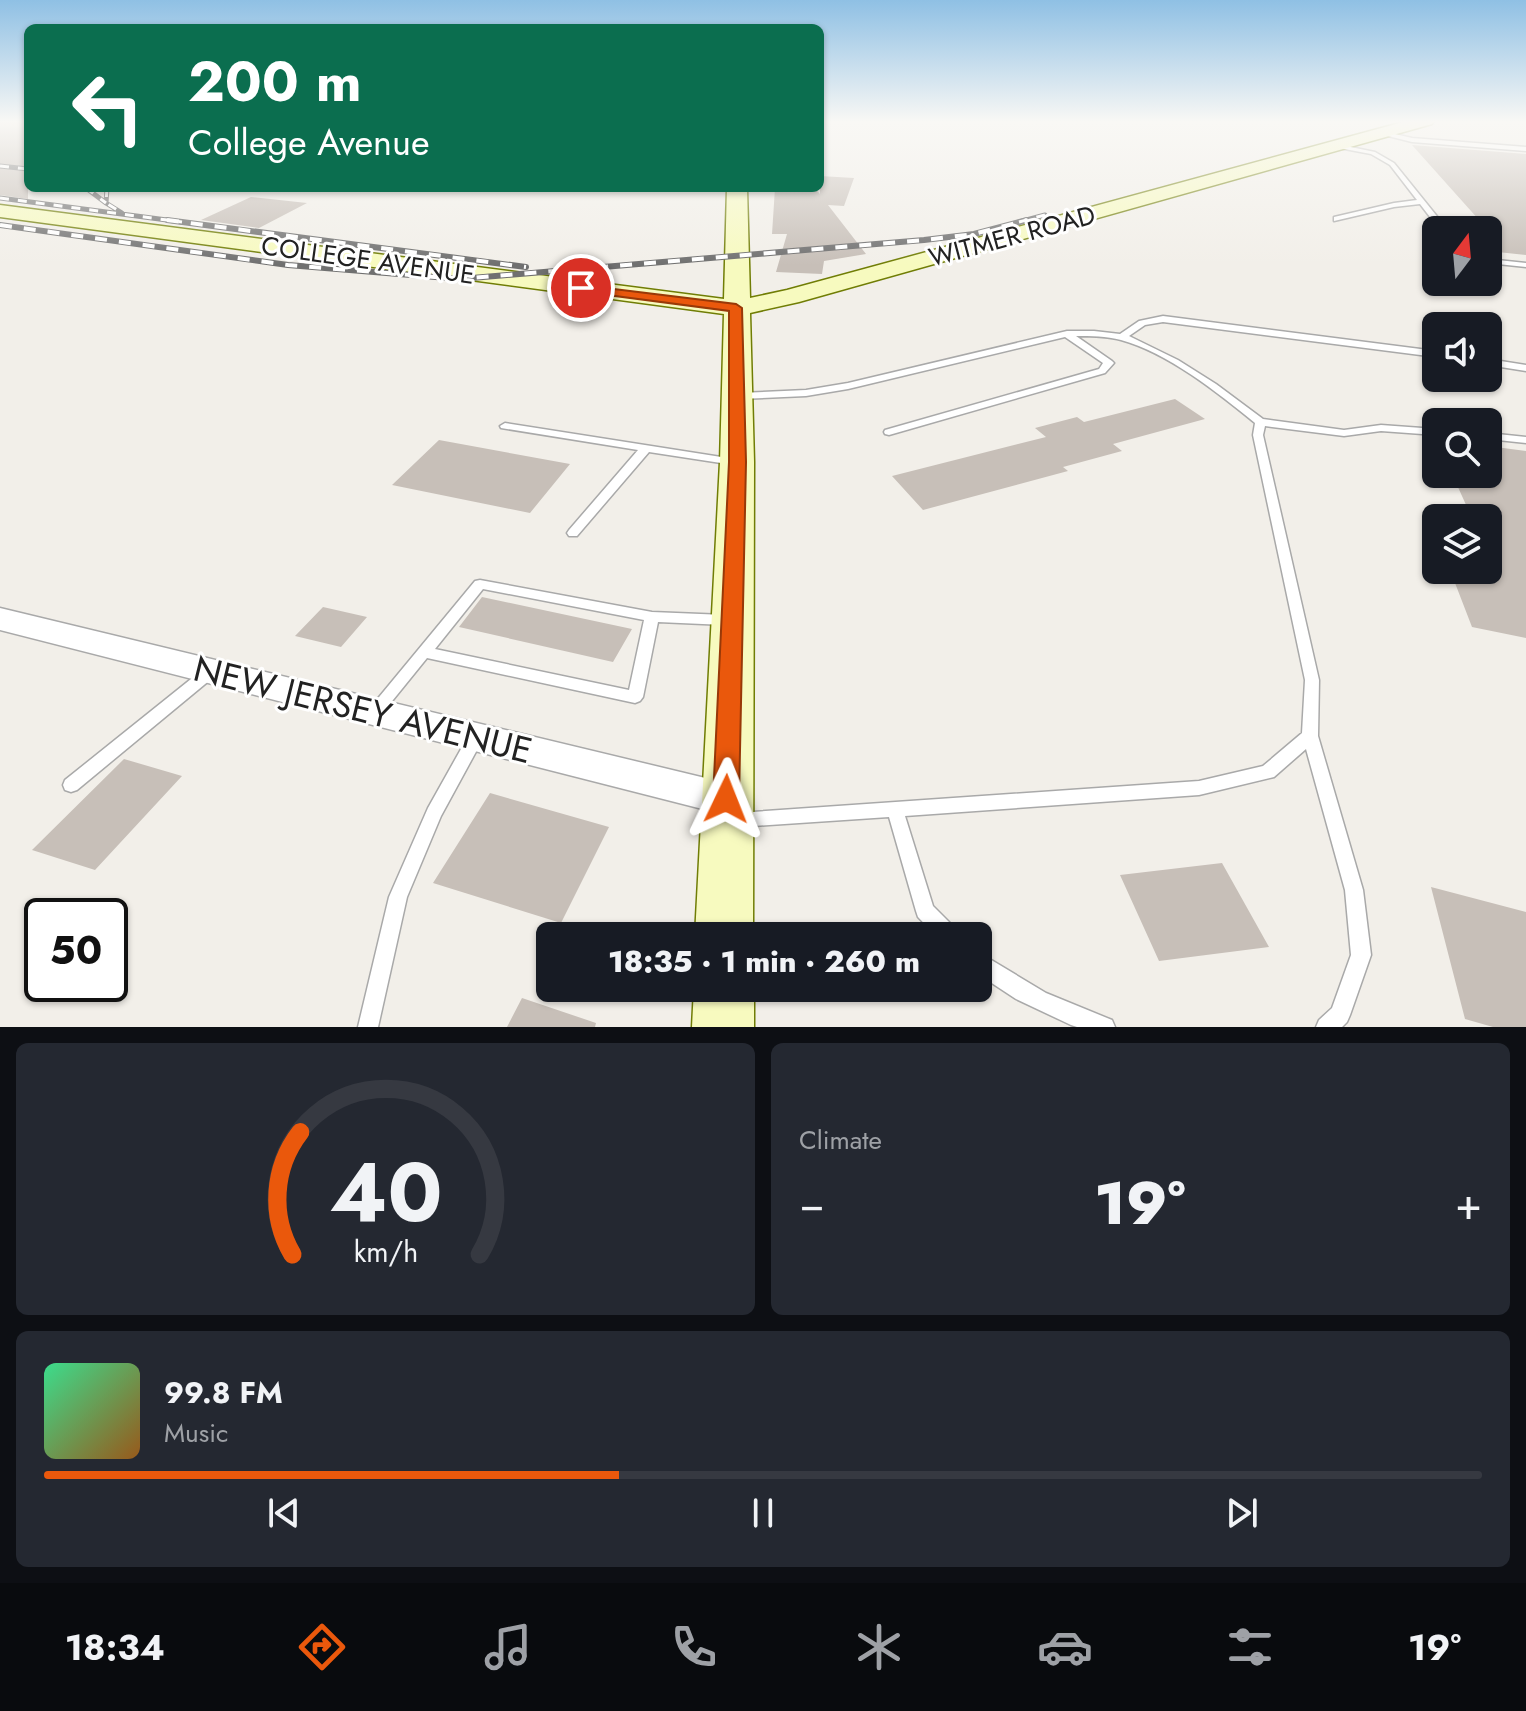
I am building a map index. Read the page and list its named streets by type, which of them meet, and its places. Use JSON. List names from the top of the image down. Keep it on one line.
{"streets":{"main road":["WITMER ROAD","COLLEGE AVENUE"],"street":["NEW JERSEY AVENUE"]},"crossings":[["WITMER ROAD","COLLEGE AVENUE"]],"north":"top","page":{"turn":["200 m","College Avenue"],"limit":"50","trip":"18:35 · 1 min · 260 m","tile":"Climate","heat":["−","19°","+"],"song":["99.8 FM","Music"],"tabs":["18:34","19°"],"gauge":["40","km/h"]}}
